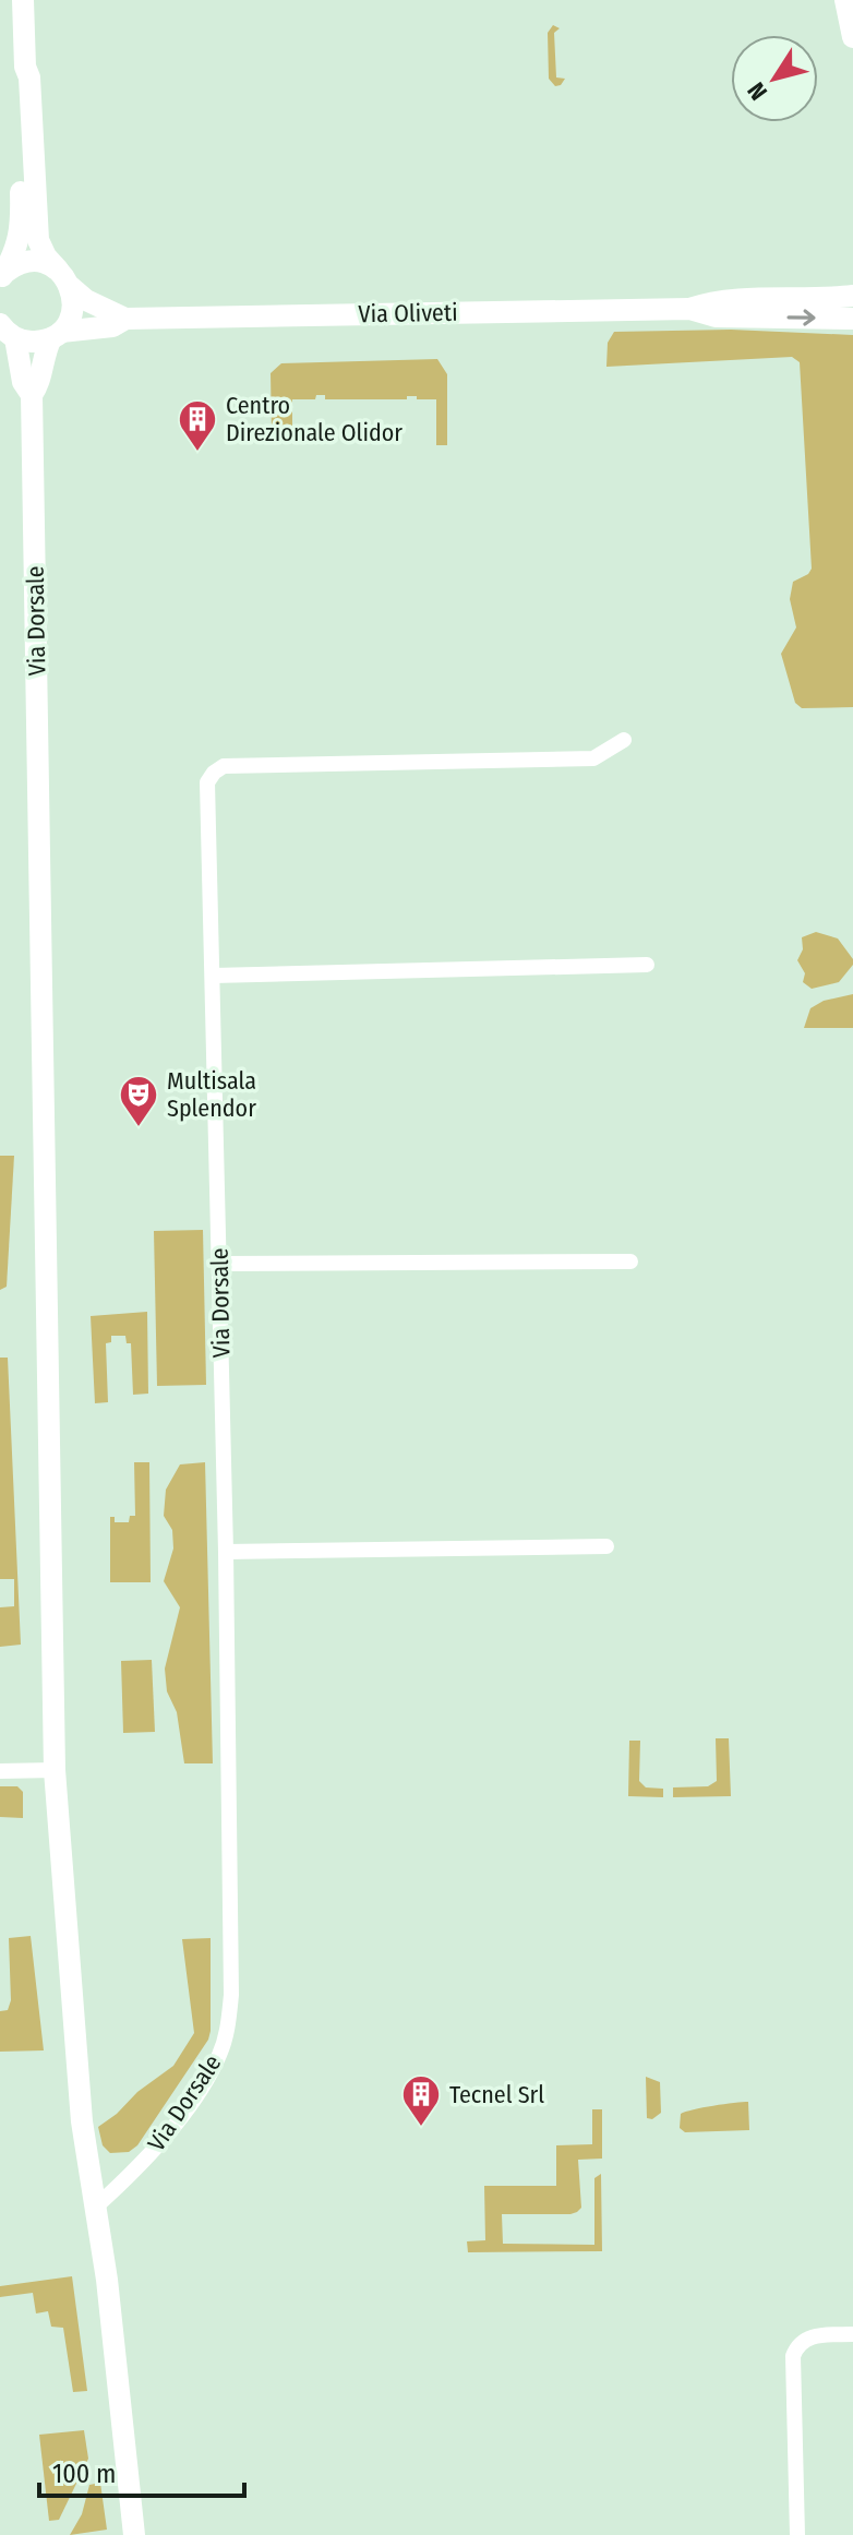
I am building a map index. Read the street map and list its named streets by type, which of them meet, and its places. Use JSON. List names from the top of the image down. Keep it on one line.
{"streets":{"street":["Via Oliveti","Via Dorsale"]},"crossings":[["Via Oliveti","Via Dorsale"]],"places":{"building":["Centro Direzionale Olidor","Tecnel Srl"],"theatre":["Multisala Splendor"]},"scale_bar":"100 m","north":"bottom left"}
